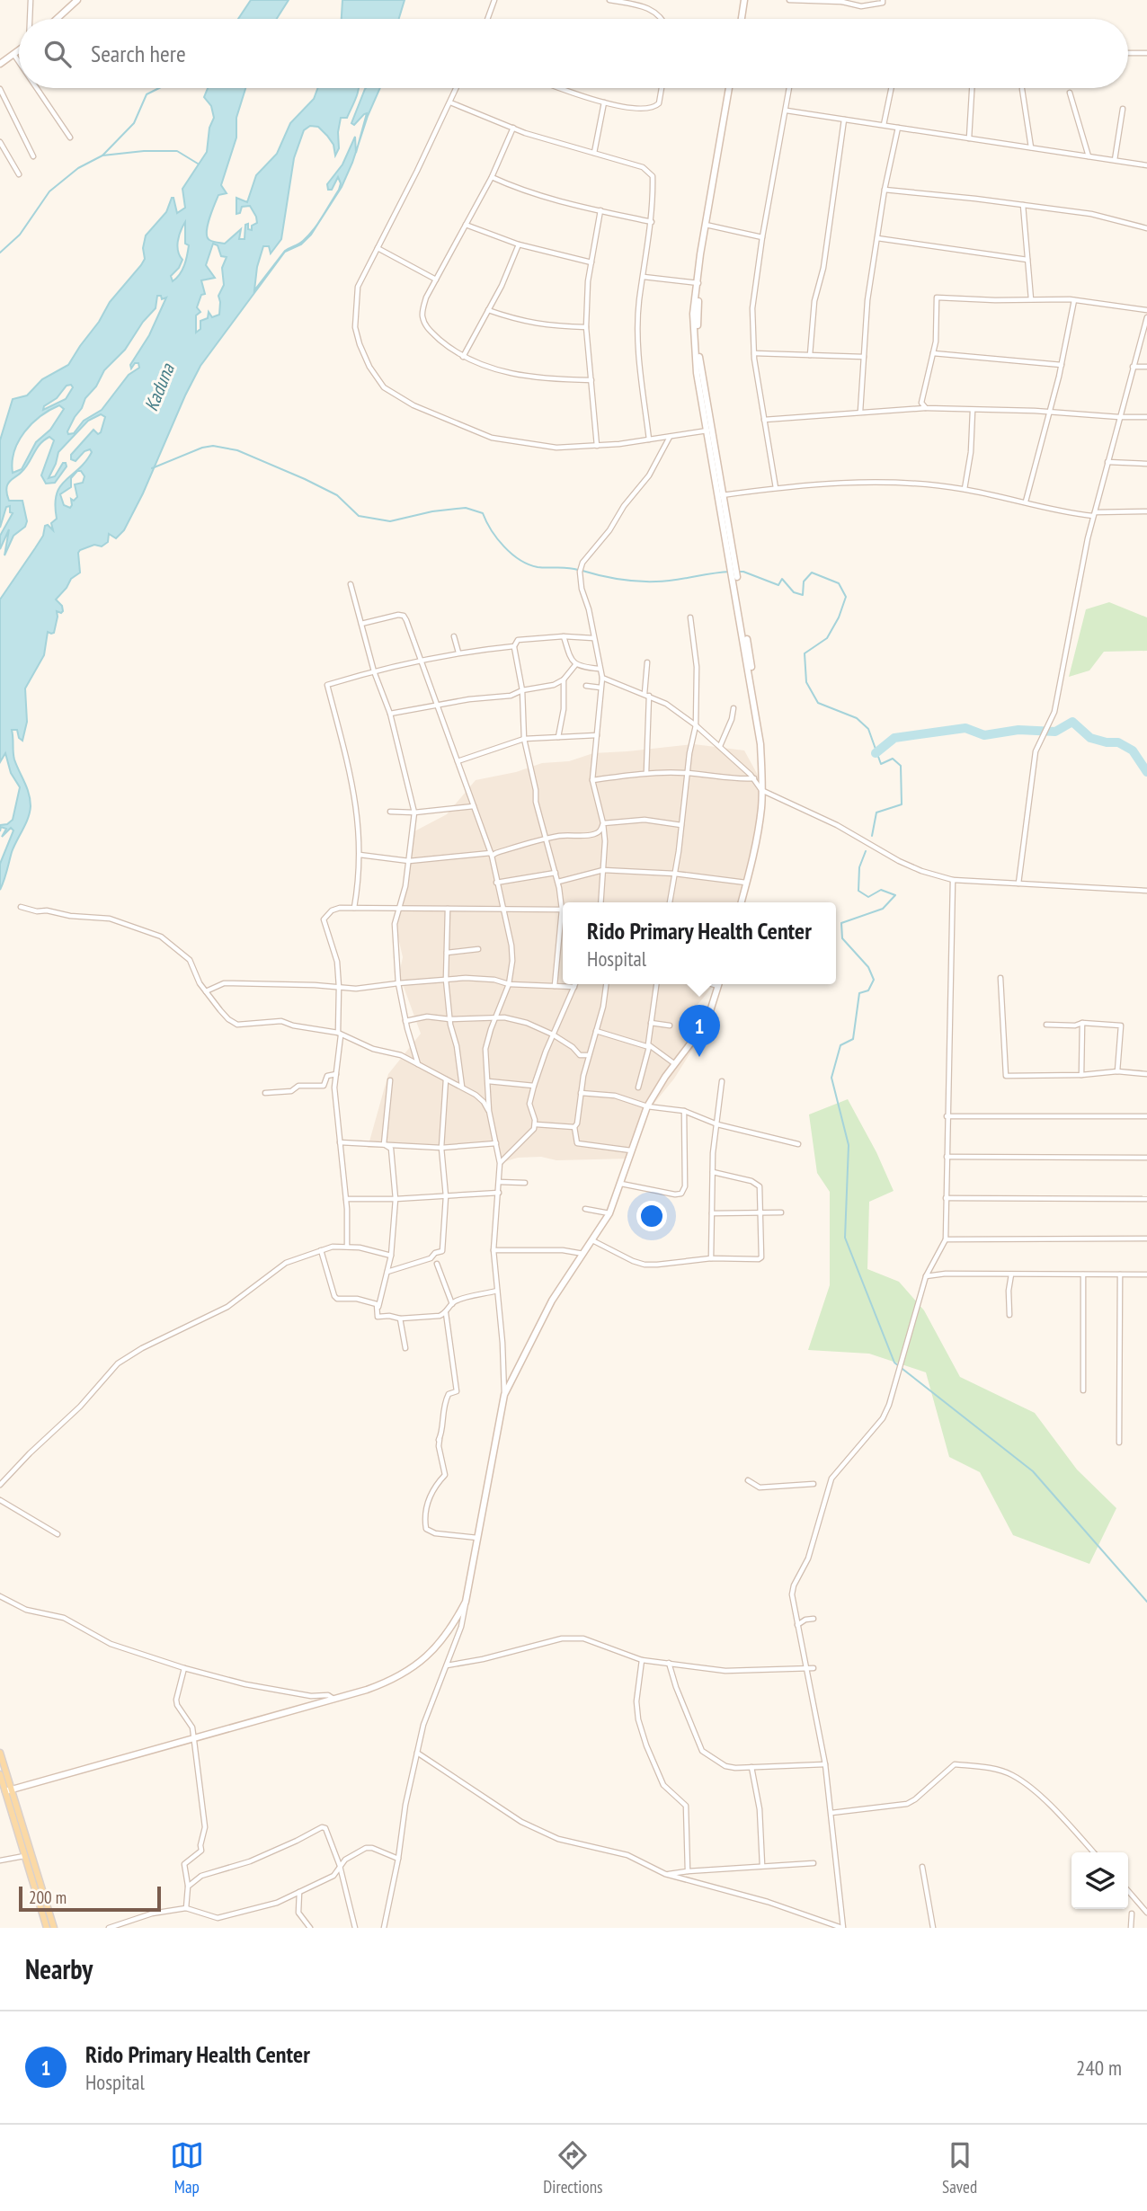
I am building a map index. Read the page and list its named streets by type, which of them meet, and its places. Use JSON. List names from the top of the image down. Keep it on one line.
{"water":["Kaduna"],"scale_bar":"200 m","page":{"search":"Search here","popup":["Rido Primary Health Center","Hospital"],"pins":"1","scale":"200 m","heading":"Nearby","list":[{"mark":"1","name":"Rido Primary Health Center","note":"Hospital","value":"240 m"}],"nav":["Map","Directions","Saved"]}}
